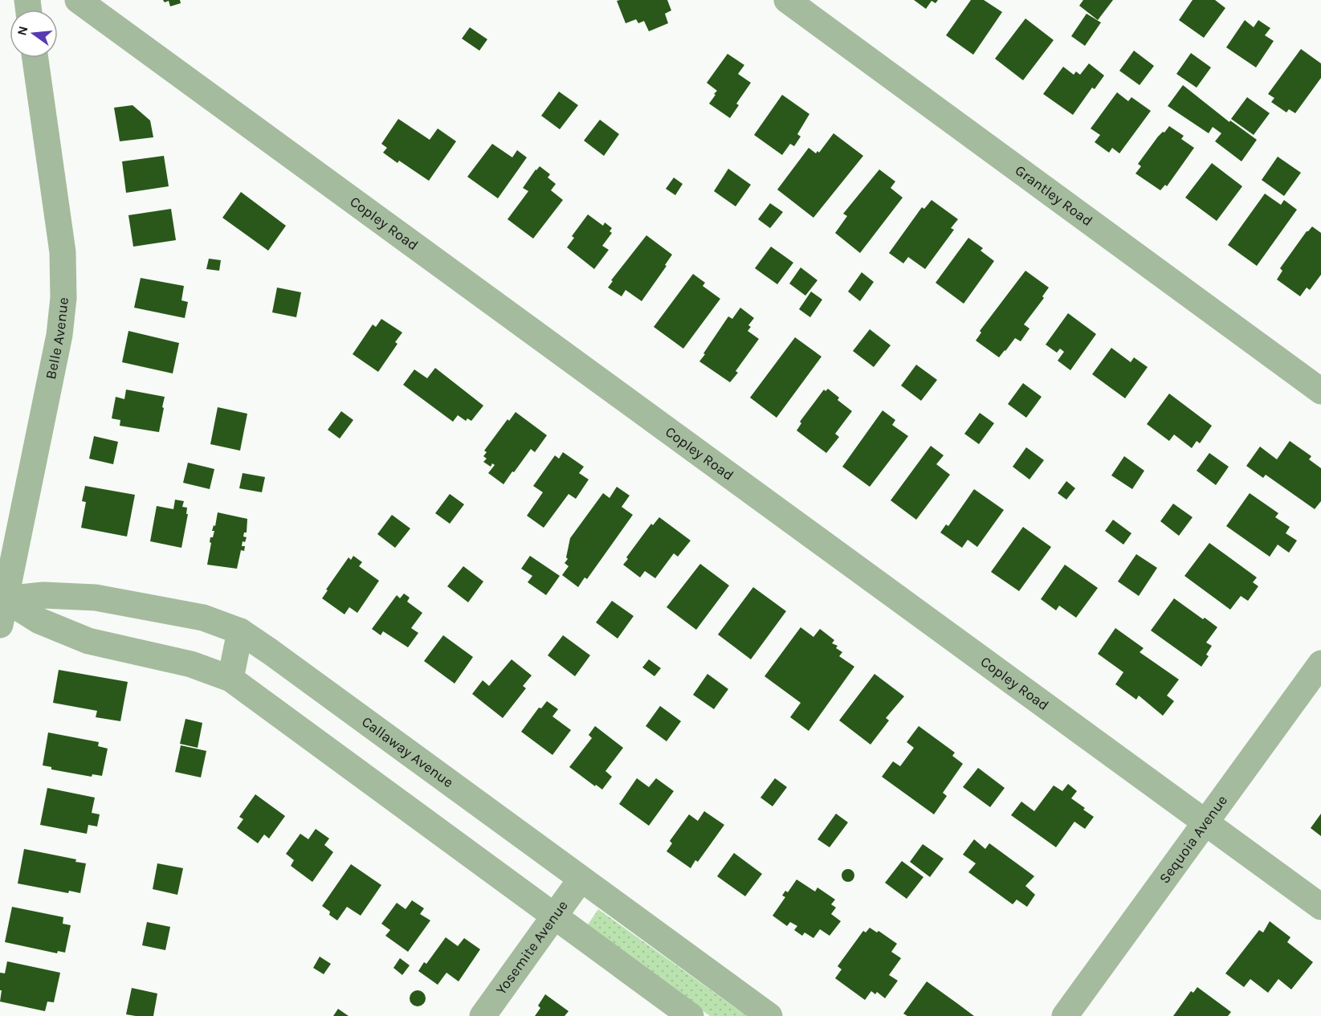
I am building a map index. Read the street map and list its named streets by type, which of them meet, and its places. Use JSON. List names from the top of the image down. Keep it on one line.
{"streets":{"street":["Grantley Road","Copley Road","Belle Avenue","Callaway Avenue","Sequoia Avenue","Yosemite Avenue"]},"crossings":[["Copley Road","Sequoia Avenue"],["Belle Avenue","Callaway Avenue"],["Callaway Avenue","Yosemite Avenue"]],"north":"left"}
